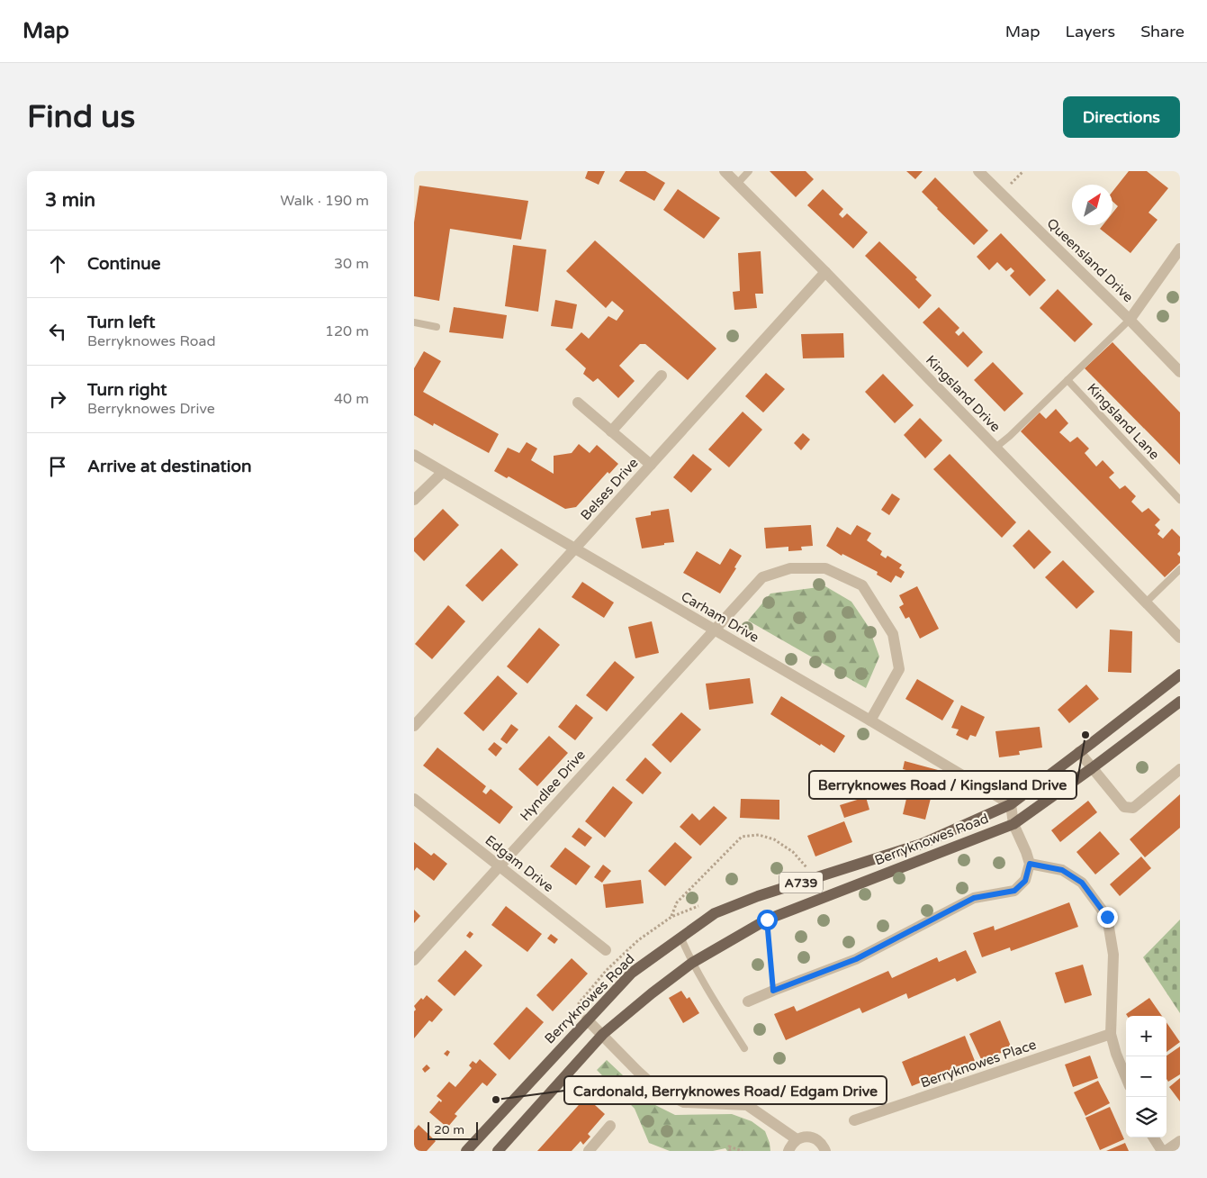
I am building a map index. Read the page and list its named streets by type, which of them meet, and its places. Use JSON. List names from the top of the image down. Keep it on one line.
{"streets":{"main road":["Berryknowes Road","A739"],"street":["Queensland Drive","Kingsland Drive","Belses Drive","Carham Drive","Hyndlee Drive","Edgam Drive","Berryknowes Place"],"lane":["Kingsland Lane"]},"crossings":[["Kingsland Drive","Belses Drive"],["Belses Drive","Carham Drive"],["Carham Drive","Hyndlee Drive"],["Carham Drive","Berryknowes Road"],["Hyndlee Drive","Edgam Drive"]],"places":["Berryknowes Road / Kingsland Drive","Cardonald, Berryknowes Road/ Edgam Drive"],"scale_bar":"20 m","north":"top right","page":{"header":"Map","nav":["Map","Layers","Share"],"buttons":"Directions","title":"Find us","heading":["3 min","Walk · 190 m"],"list":[["Continue","30 m"],["Turn left","Berryknowes Road","120 m"],["Turn right","Berryknowes Drive","40 m"],"Arrive at destination"],"map_buttons":["+","−"],"scale":"20 m"}}
